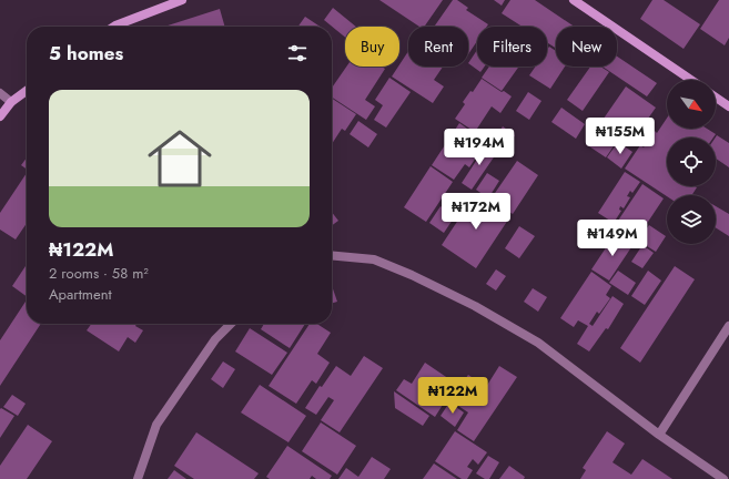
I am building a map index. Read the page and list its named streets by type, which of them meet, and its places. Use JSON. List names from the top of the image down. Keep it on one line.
{"north":"bottom right","page":{"chip":["Buy","Rent","Filters","New"],"heading":"5 homes","list":[{"name":"₦122M","note":"2 rooms · 58 m² · Apartment"}],"price":["₦155M","₦194M","₦172M","₦149M","₦122M"]}}
